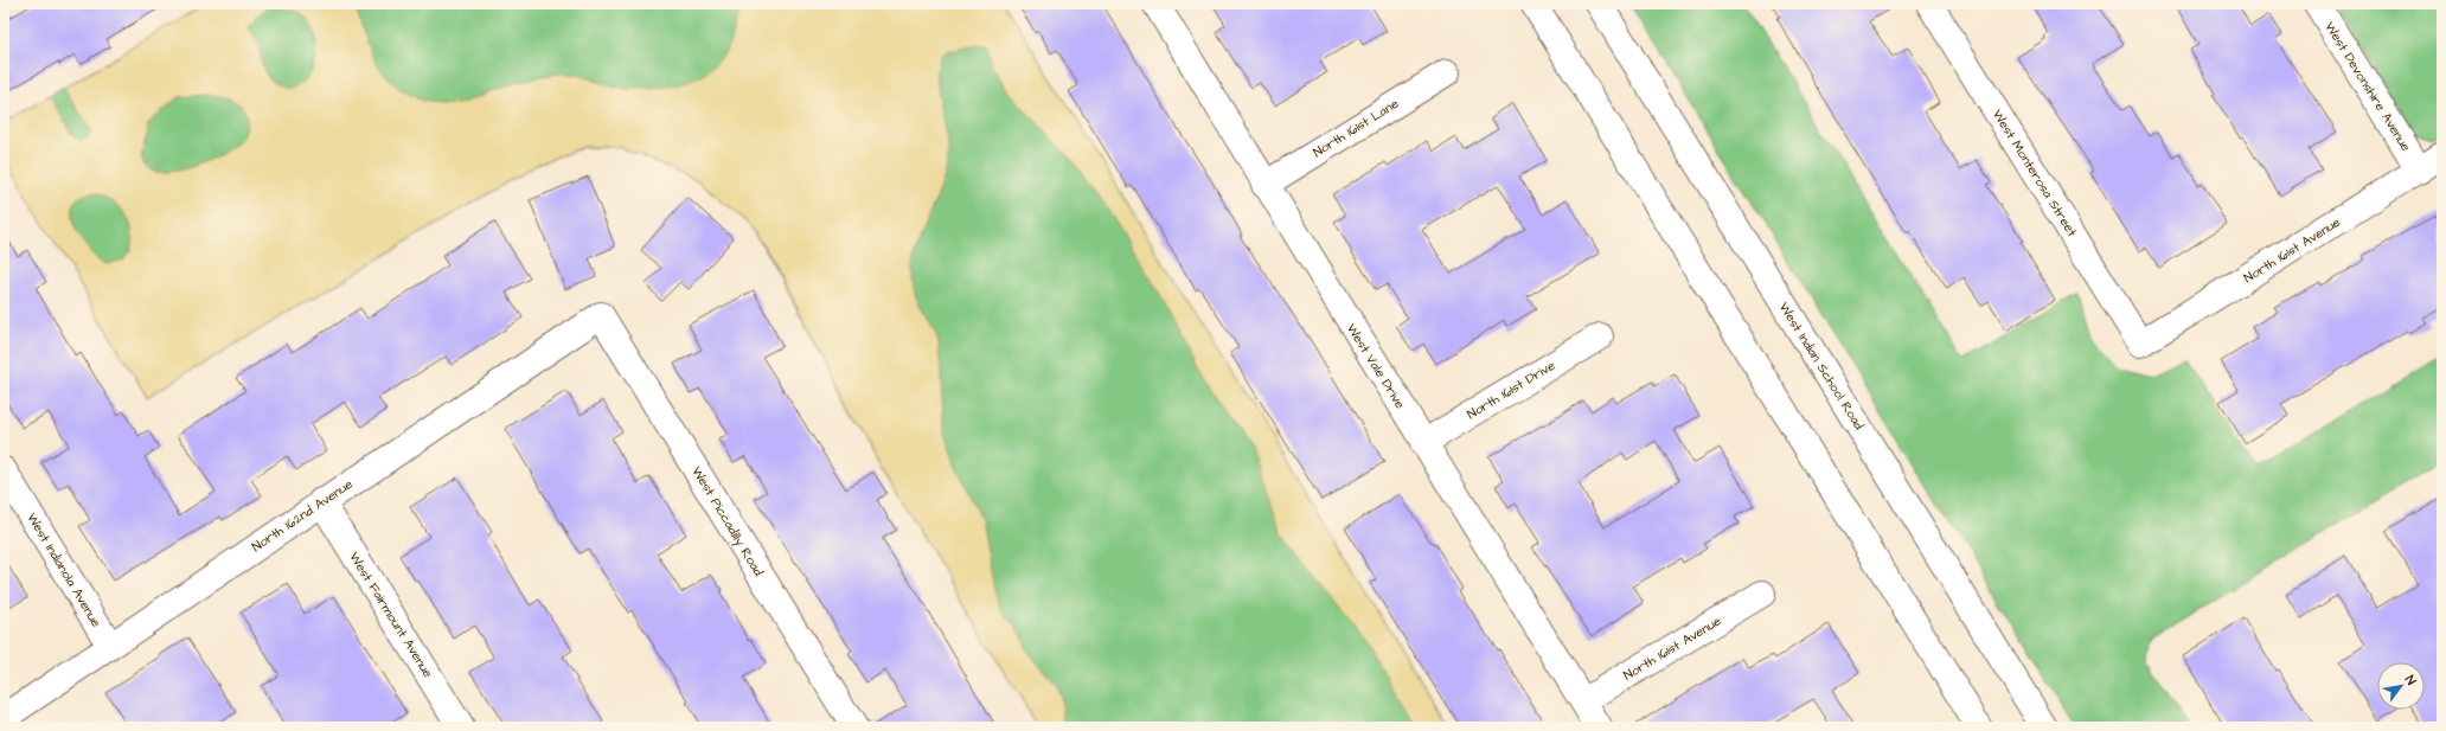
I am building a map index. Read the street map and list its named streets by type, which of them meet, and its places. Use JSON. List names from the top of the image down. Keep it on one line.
{"streets":{"street":["West Devonshire Avenue","North 161st Lane","West Monterosa Street","North 161st Avenue","West Vale Drive","West Indian School Road","North 161st Drive","North 162nd Avenue","West Piccadilly Road","West Indianola Avenue","West Fairmount Avenue"]},"crossings":[["West Devonshire Avenue","North 161st Avenue"],["North 161st Lane","West Vale Drive"],["West Monterosa Street","North 161st Avenue"],["North 161st Avenue","West Vale Drive"],["West Vale Drive","North 161st Drive"],["North 162nd Avenue","West Piccadilly Road"],["North 162nd Avenue","West Indianola Avenue"],["North 162nd Avenue","West Fairmount Avenue"]],"north":"top right"}
